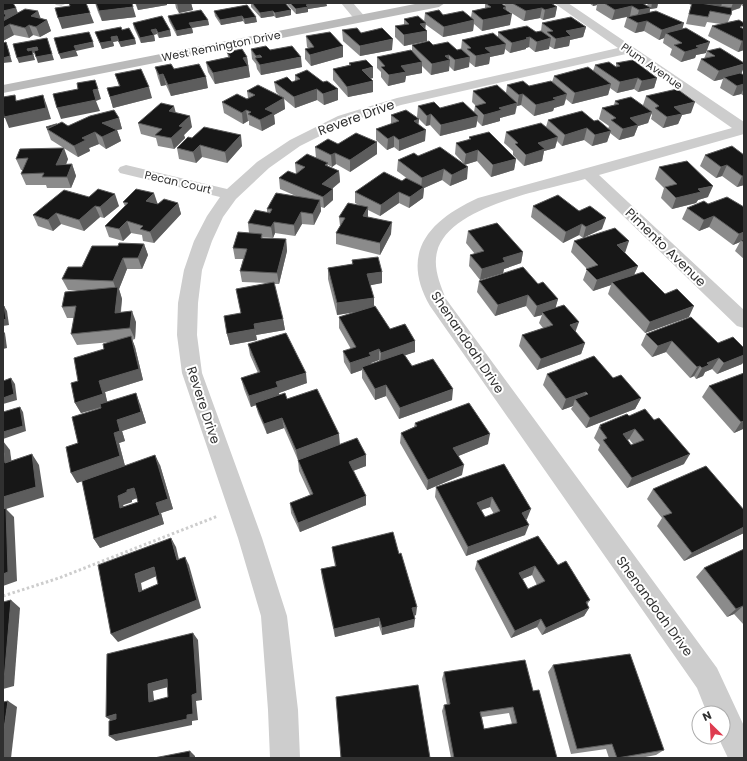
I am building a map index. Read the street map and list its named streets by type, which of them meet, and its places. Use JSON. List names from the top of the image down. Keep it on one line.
{"streets":{"street":["West Remington Drive","Plum Avenue","Revere Drive","Pecan Court","Pimento Avenue","Shenandoah Drive"]},"crossings":[["Plum Avenue","Revere Drive"],["Plum Avenue","Shenandoah Drive"],["Revere Drive","Pecan Court"],["Pimento Avenue","Shenandoah Drive"]],"north":"top left"}
